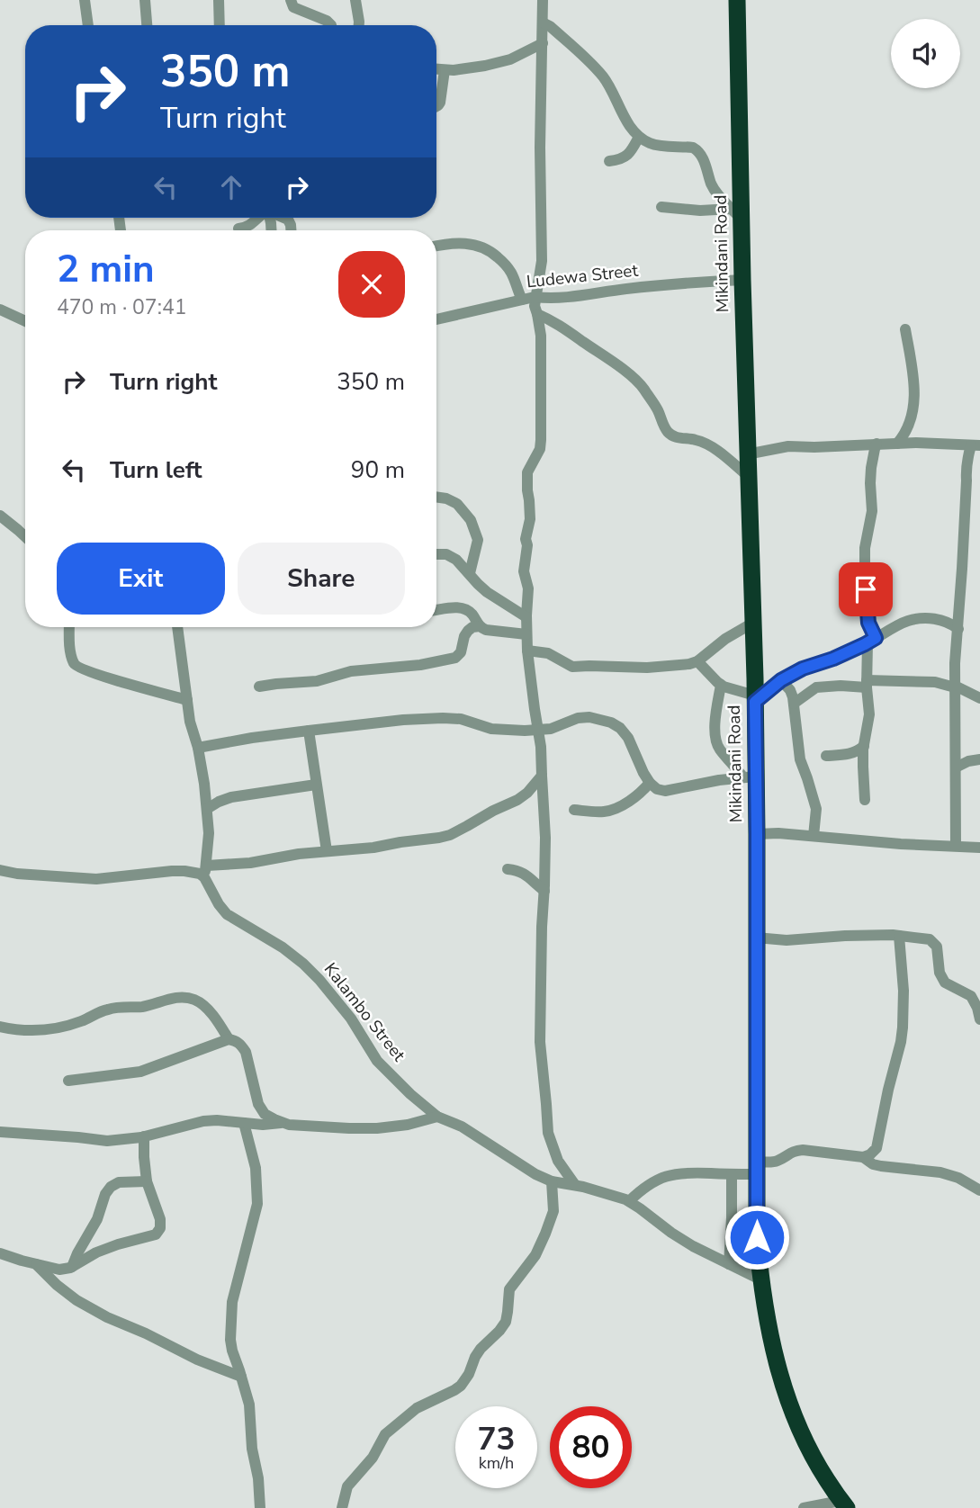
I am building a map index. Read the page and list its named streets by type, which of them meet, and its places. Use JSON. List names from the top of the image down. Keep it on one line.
{"streets":{"highway":["Mikindani Road"],"street":["Ludewa Street","Kalambo Street"]},"crossings":[["Mikindani Road","Ludewa Street"],["Mikindani Road","Kalambo Street"]],"page":{"turn":["350 m","Turn right"],"heading":["2 min","470 m · 07:41"],"list":[{"name":"Turn right","value":"350 m"},{"name":"Turn left","value":"90 m"}],"buttons":["Exit","Share"],"speed":"73 km/h","limit":"80"}}
